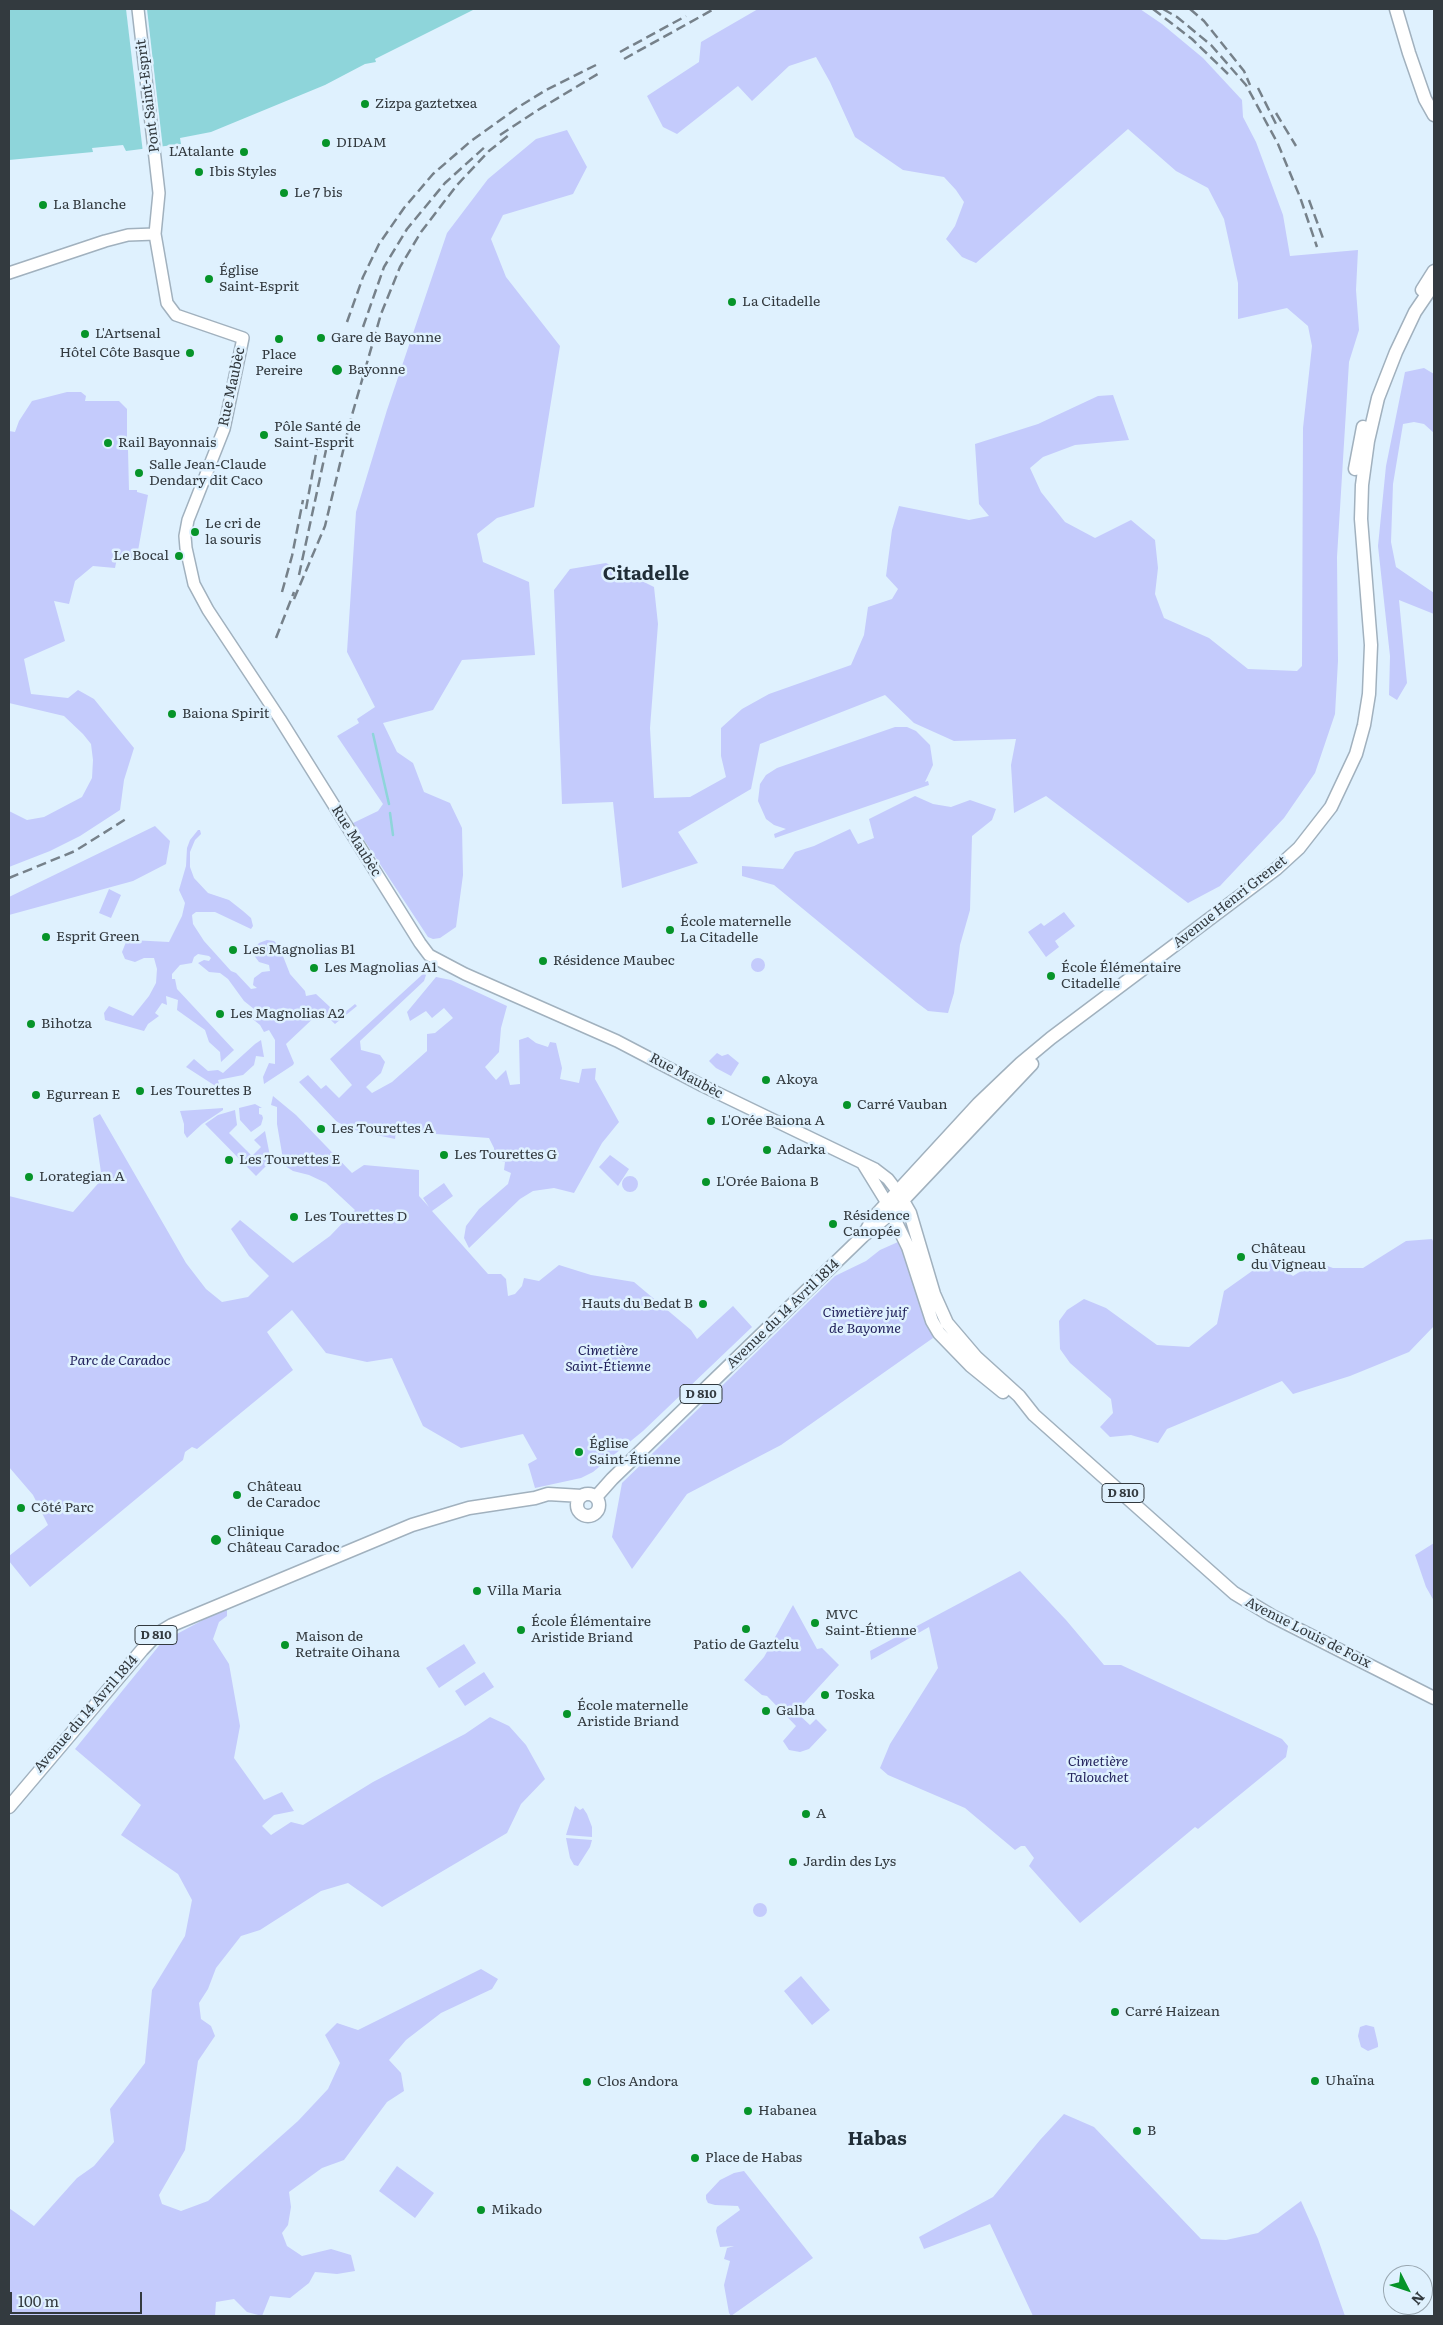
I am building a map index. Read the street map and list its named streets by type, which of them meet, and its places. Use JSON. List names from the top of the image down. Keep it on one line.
{"streets":{"main road":["Pont Saint-Esprit","Rue Maubèc","Avenue Henri Grenet","Avenue du 14 Avril 1814","D 810","Avenue Louis de Foix"]},"crossings":[["Pont Saint-Esprit","Rue Maubèc"],["Rue Maubèc","Avenue Henri Grenet"],["Rue Maubèc","Avenue du 14 Avril 1814"],["Rue Maubèc","Avenue Louis de Foix"],["Avenue Henri Grenet","Avenue du 14 Avril 1814"],["Avenue Henri Grenet","Avenue Louis de Foix"],["Avenue du 14 Avril 1814","Avenue Louis de Foix"]],"districts":["Citadelle","Habas"],"parks":["Cimetière juif de Bayonne","Cimetière Saint-Étienne","Parc de Caradoc","Cimetière Talouchet"],"places":["Zizpa gaztetxea","DIDAM","L'Atalante","Ibis Styles","Le 7 bis","La Blanche","Église Saint-Esprit","La Citadelle","L'Artsenal","Gare de Bayonne","Place Pereire","Hôtel Côte Basque","Bayonne","Pôle Santé de Saint-Esprit","Rail Bayonnais","Salle Jean-Claude Dendary dit Caco","Le cri de la souris","Le Bocal","Baiona Spirit","École maternelle La Citadelle","Esprit Green","Les Magnolias B1","Résidence Maubec","Les Magnolias A1","École Élémentaire Citadelle","Les Magnolias A2","Bihotza","Akoya","Les Tourettes B","Egurrean E","Carré Vauban","L'Orée Baiona A","Les Tourettes A","Adarka","Les Tourettes G","Les Tourettes E","Lorategian A","L'Orée Baiona B","Les Tourettes D","Résidence Canopée","Château du Vigneau","Hauts du Bedat B","Église Saint-Étienne","Château de Caradoc","Côté Parc","Clinique Château Caradoc","Villa Maria","MVC Saint-Étienne","Patio de Gaztelu","École Élémentaire Aristide Briand","Maison de Retraite Oihana","Toska","Galba","École maternelle Aristide Briand","A","Jardin des Lys","Carré Haizean","Uhaïna","Clos Andora","Habanea","B","Place de Habas","Mikado"],"scale_bar":"100 m","north":"bottom right"}
